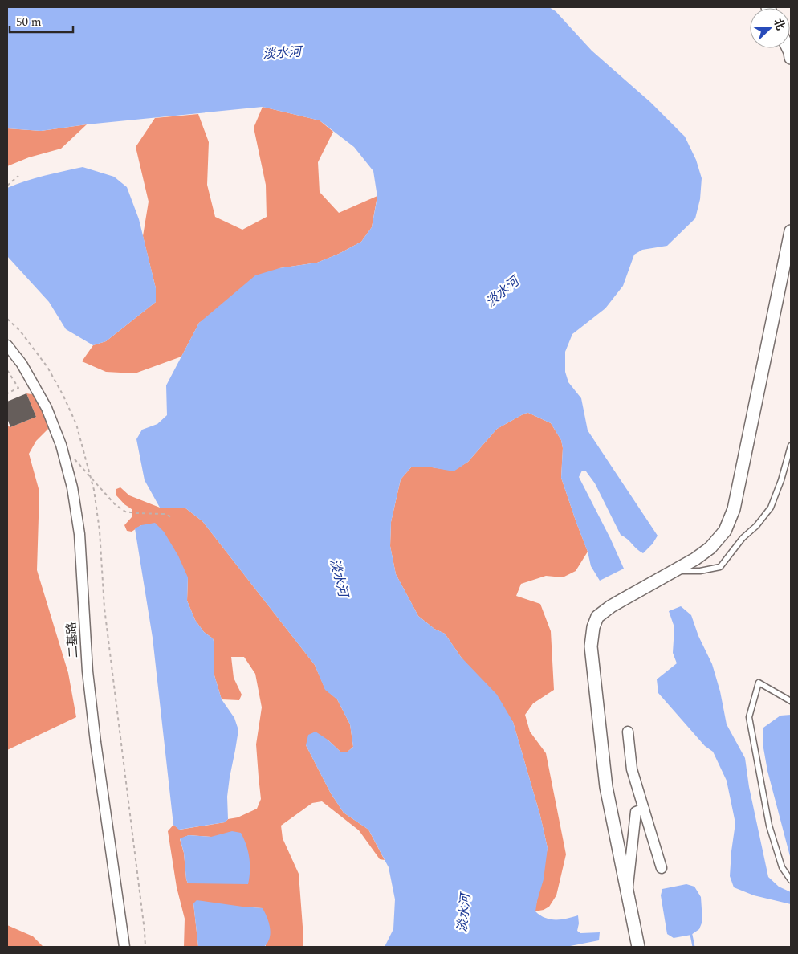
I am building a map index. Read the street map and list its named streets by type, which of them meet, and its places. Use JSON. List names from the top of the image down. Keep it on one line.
{"streets":{"street":["二基路"]},"water":["淡水河"],"scale_bar":"50 m","north":"right"}
